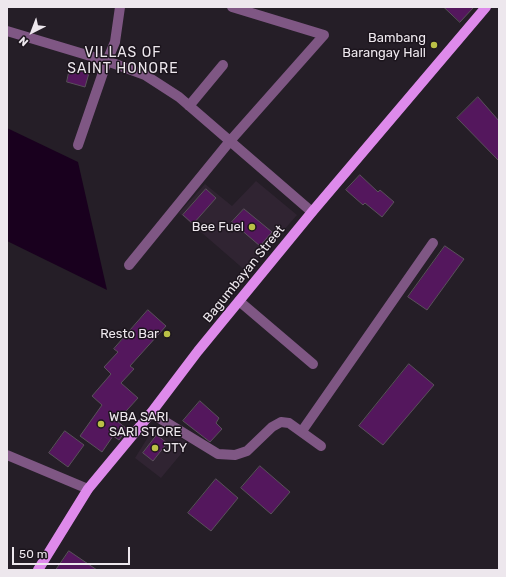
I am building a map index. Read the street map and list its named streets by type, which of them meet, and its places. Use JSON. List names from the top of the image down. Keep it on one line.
{"streets":{"main road":["Bagumbayan Street"]},"districts":["VILLAS OF SAINT HONORE"],"places":["Bambang Barangay Hall","Bee Fuel","Resto Bar","WBA SARI SARI STORE","JTY"],"scale_bar":"50 m","north":"bottom left"}
